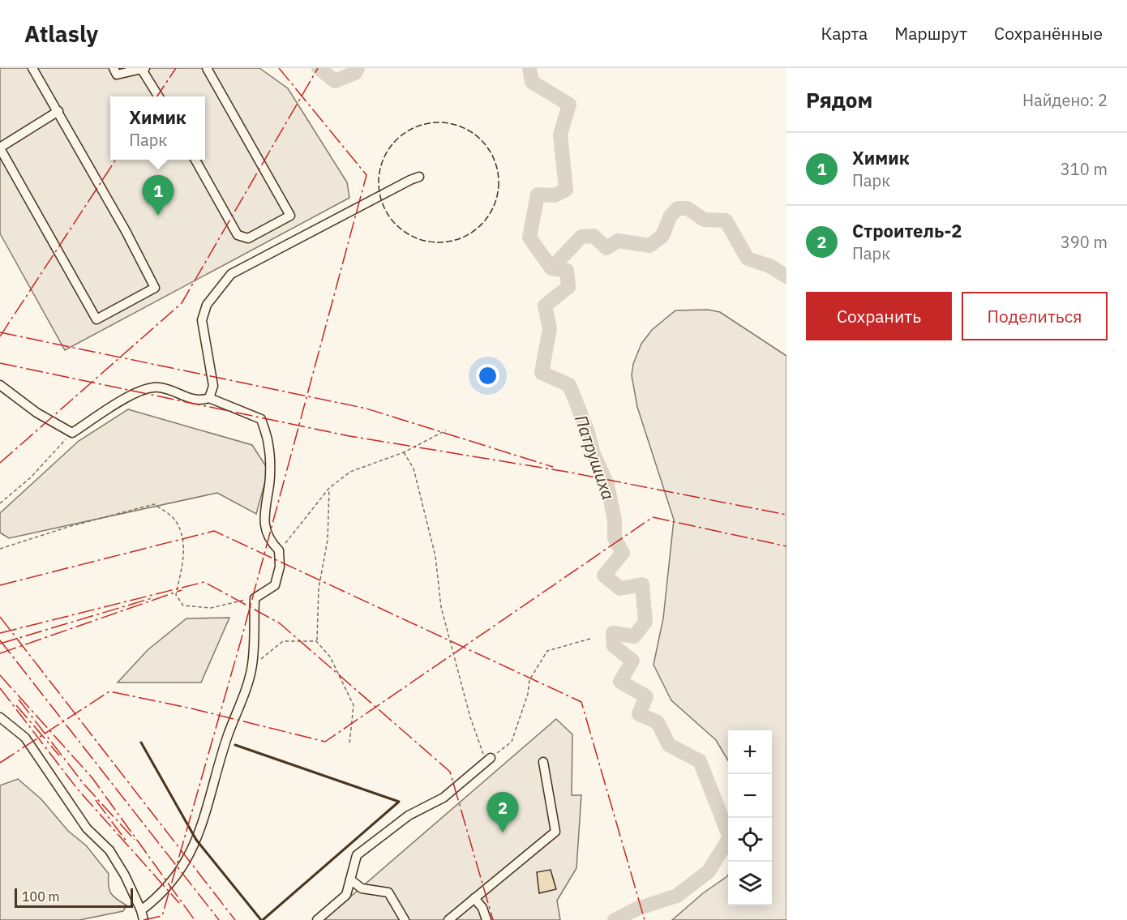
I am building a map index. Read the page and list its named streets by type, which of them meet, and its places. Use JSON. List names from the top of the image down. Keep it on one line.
{"water":["Патрушиха"],"scale_bar":"100 m","page":{"header":"Atlasly","nav":["Карта","Маршрут","Сохранённые"],"heading":["Рядом","Найдено: 2"],"popup":["Химик","Парк"],"list":[{"mark":"1","name":"Химик","note":"Парк","value":"310 m"},{"mark":"2","name":"Строитель-2","note":"Парк","value":"390 m"}],"pins":["1","2"],"buttons":["Сохранить","Поделиться"],"map_buttons":["+","−"],"scale":"100 m"}}
